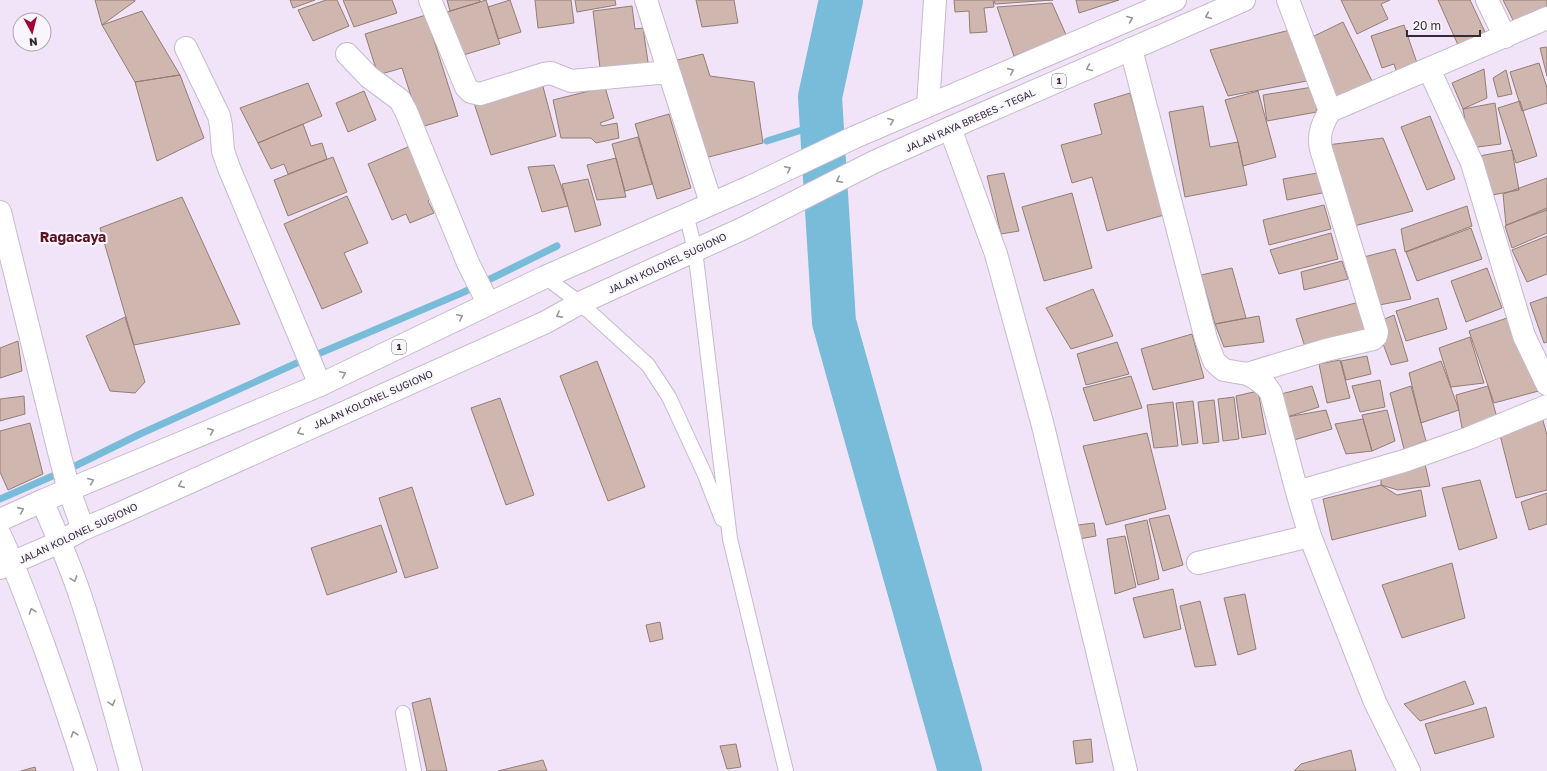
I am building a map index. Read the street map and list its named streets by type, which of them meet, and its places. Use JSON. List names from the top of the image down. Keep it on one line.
{"streets":{"main road":["1","JALAN RAYA BREBES - TEGAL","JALAN KOLONEL SUGIONO"]},"crossings":[["JALAN RAYA BREBES - TEGAL","JALAN KOLONEL SUGIONO"]],"districts":["Ragacaya"],"scale_bar":"20 m","north":"bottom"}
